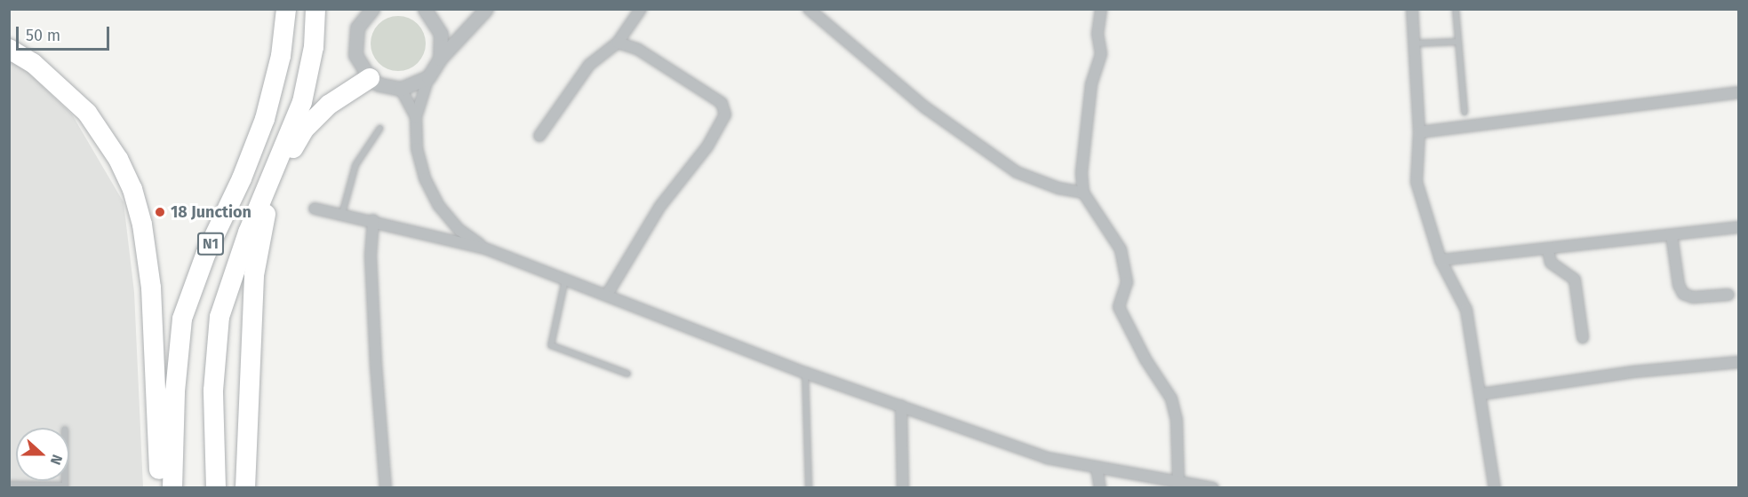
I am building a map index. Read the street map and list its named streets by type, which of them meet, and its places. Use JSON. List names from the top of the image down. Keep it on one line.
{"streets":{"highway":["N1"]},"places":["18 Junction"],"scale_bar":"50 m","north":"right"}
